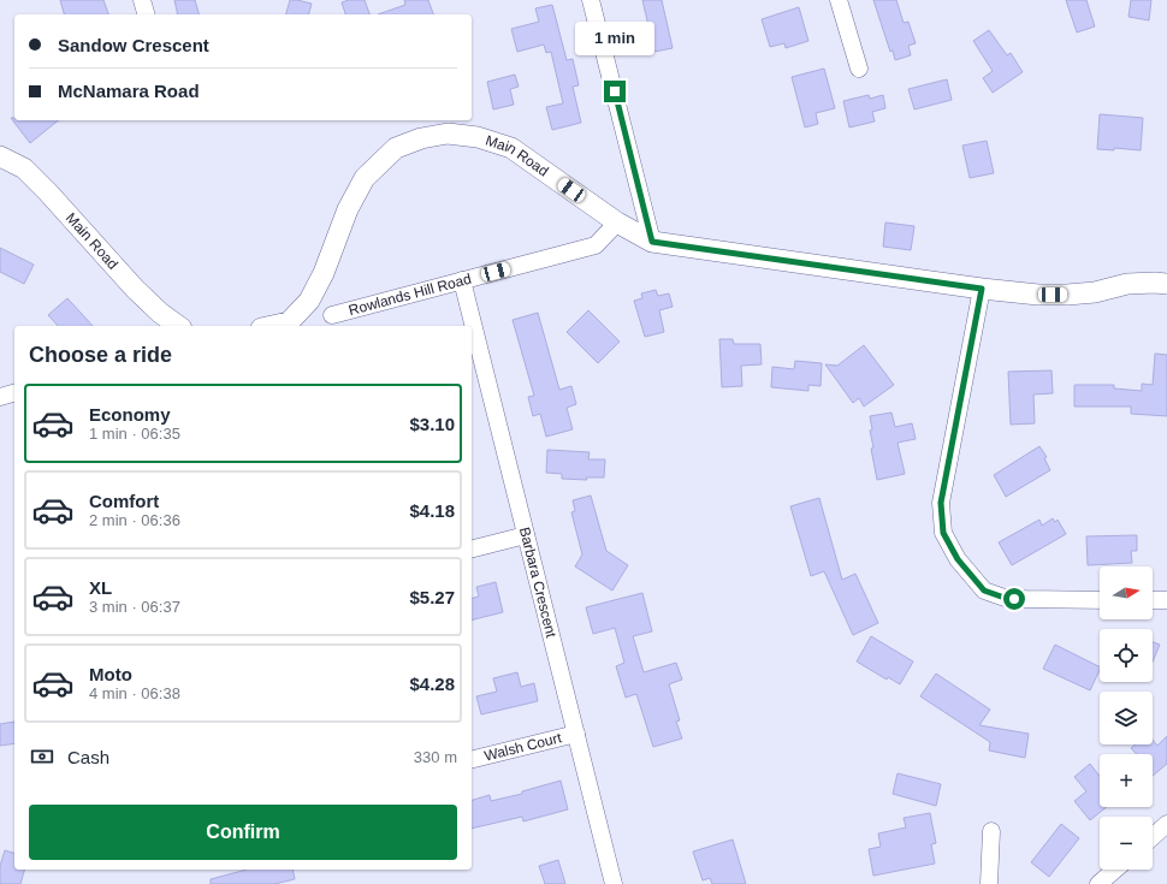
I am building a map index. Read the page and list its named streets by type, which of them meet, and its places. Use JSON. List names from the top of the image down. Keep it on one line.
{"streets":{"main road":["Main Road"],"street":["Rowlands Hill Road","Barbara Crescent","Walsh Court"]},"crossings":[["Main Road","Rowlands Hill Road"],["Rowlands Hill Road","Barbara Crescent"],["Barbara Crescent","Walsh Court"]],"north":"right","page":{"banner":["Sandow Crescent","McNamara Road"],"bubble":"1 min","heading":"Choose a ride","list":[{"name":"Economy","note":"1 min · 06:35","value":"$3.10"},{"name":"Comfort","note":"2 min · 06:36","value":"$4.18"},{"name":"XL","note":"3 min · 06:37","value":"$5.27"},{"name":"Moto","note":"4 min · 06:38","value":"$4.28"}],"map_buttons":["+","−"],"pay":["Cash","330 m"],"buttons":"Confirm"}}
